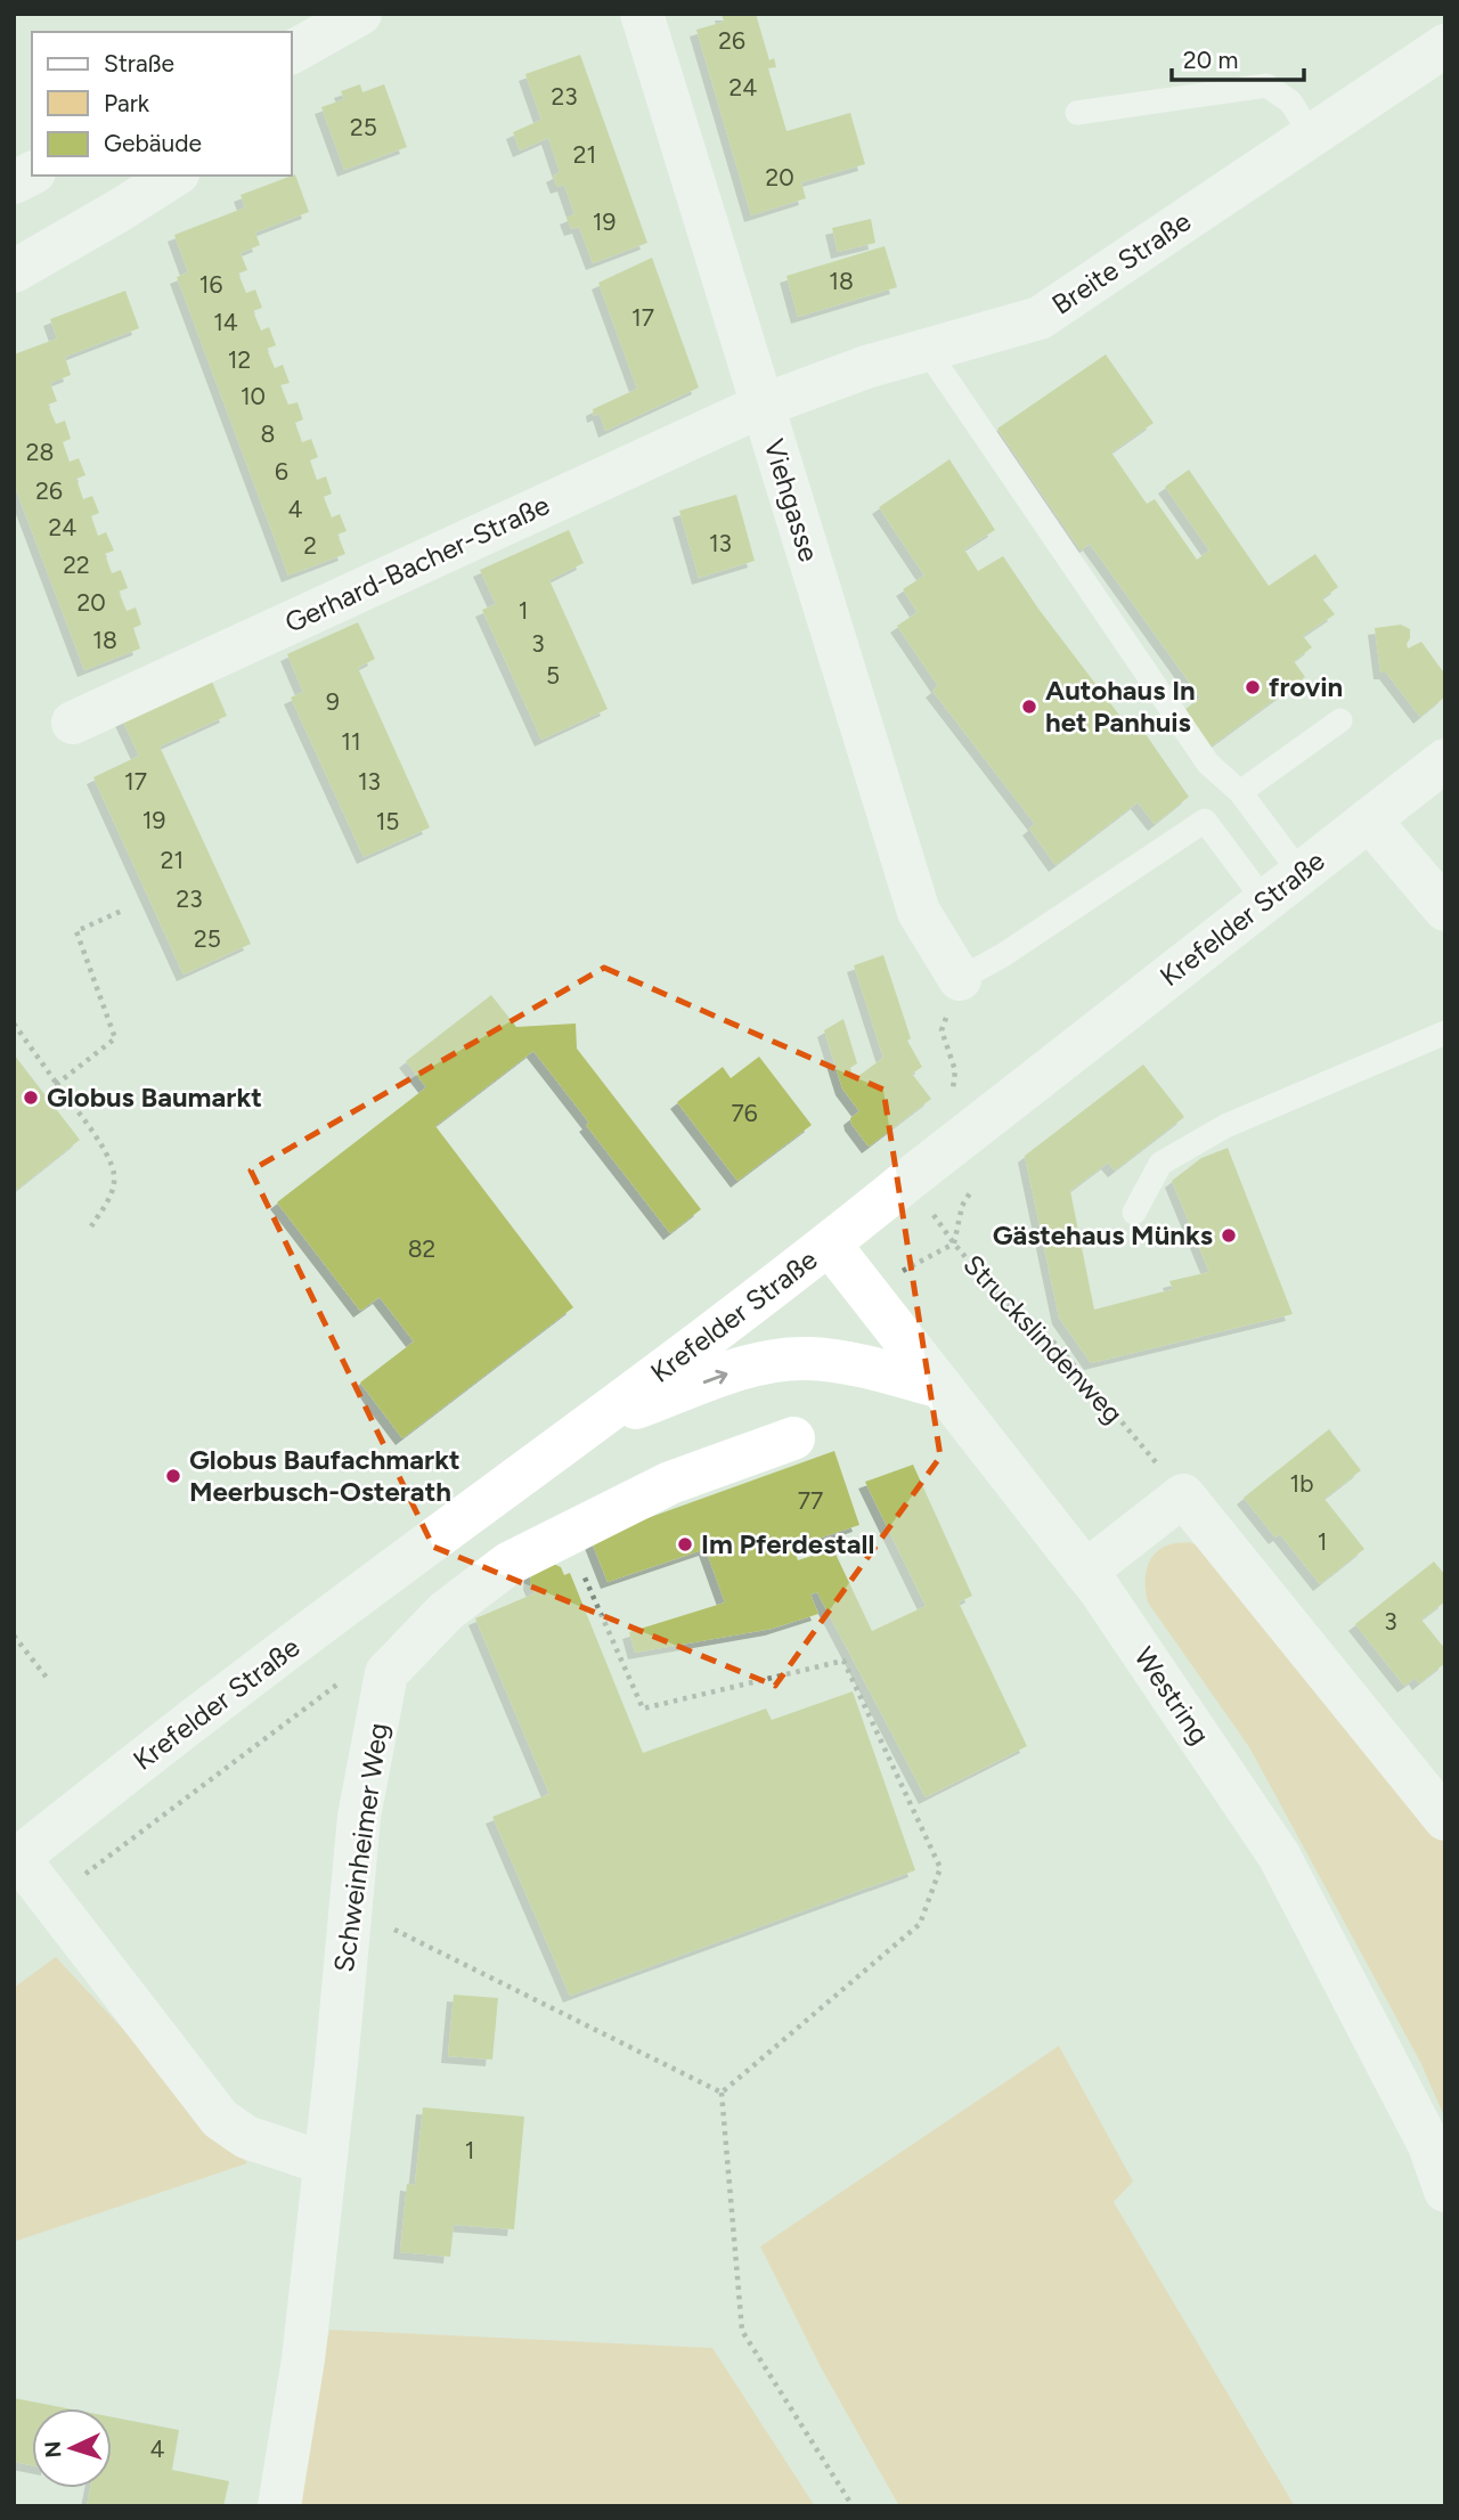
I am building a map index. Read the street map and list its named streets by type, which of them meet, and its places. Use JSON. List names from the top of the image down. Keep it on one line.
{"streets":{"street":["Breite Straße","Viehgasse","Gerhard-Bacher-Straße","Krefelder Straße","Westring","Schweinheimer Weg"],"path":["Struckslindenweg"]},"crossings":[["Breite Straße","Viehgasse"],["Breite Straße","Gerhard-Bacher-Straße"],["Viehgasse","Gerhard-Bacher-Straße"],["Krefelder Straße","Struckslindenweg"],["Krefelder Straße","Westring"]],"places":["frovin","Autohaus In het Panhuis","Globus Baumarkt","Gästehaus Münks","Globus Baufachmarkt Meerbusch-Osterath","Im Pferdestall"],"house_numbers":["26","24","23","25","21","20","19","18","16","17","14","12","10","8","28","6","26","4","24","13","2","22","20","1","18","3","5","9","11","17","13","19","15","21","23","25","76","82","1b","77","1","3","1","4"],"legend":["Straße","Park","Gebäude"],"scale_bar":"20 m","north":"left"}
